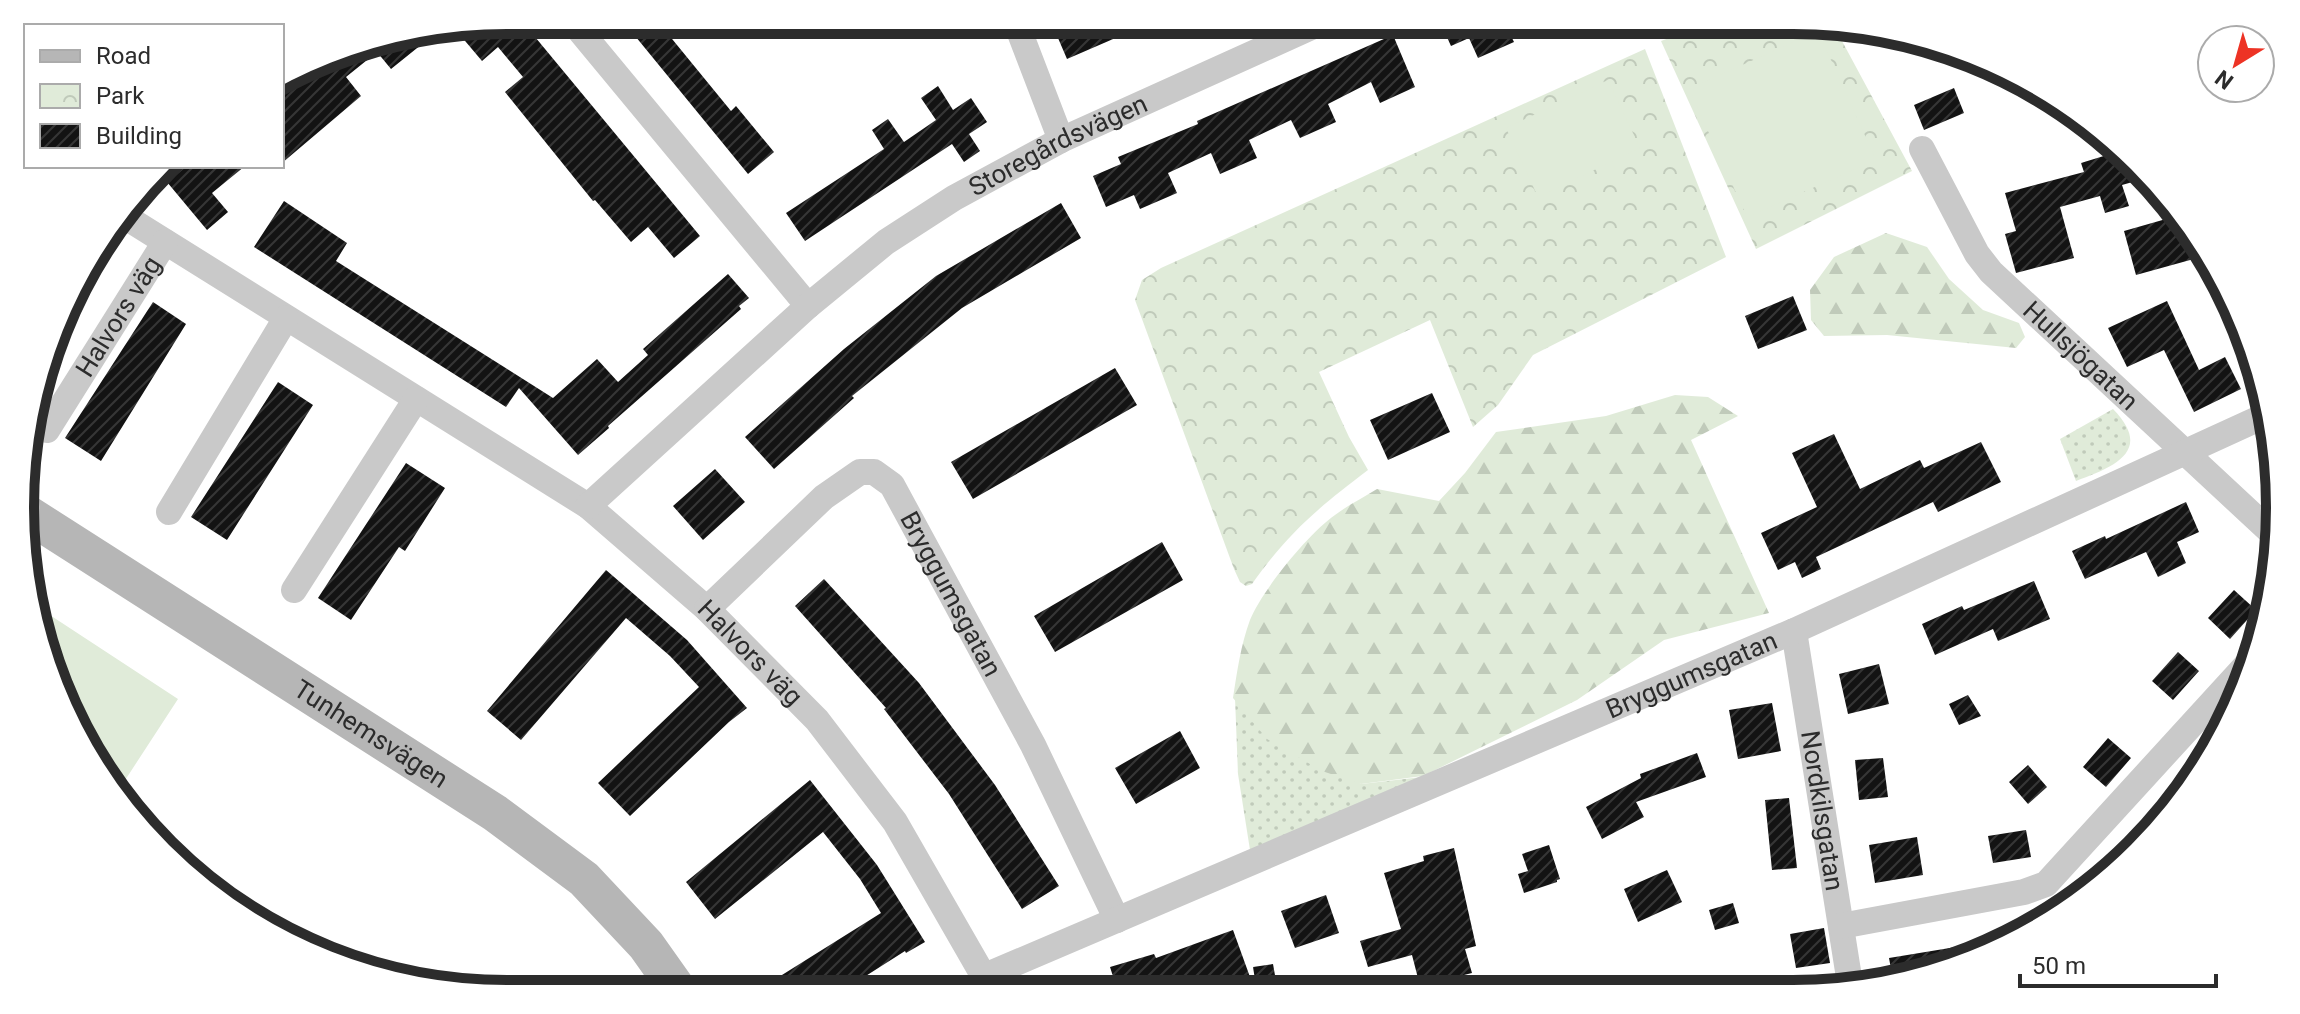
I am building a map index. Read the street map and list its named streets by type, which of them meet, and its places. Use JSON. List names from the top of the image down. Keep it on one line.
{"streets":{"street":["Storegårdsvägen","Halvors väg","Hullsjögatan","Bryggumsgatan","Tunhemsvägen","Nordkilsgatan"]},"crossings":[["Storegårdsvägen","Halvors väg"],["Halvors väg","Bryggumsgatan"],["Hullsjögatan","Bryggumsgatan"],["Bryggumsgatan","Nordkilsgatan"]],"legend":["Road","Park","Building"],"scale_bar":"50 m","north":"bottom left"}
